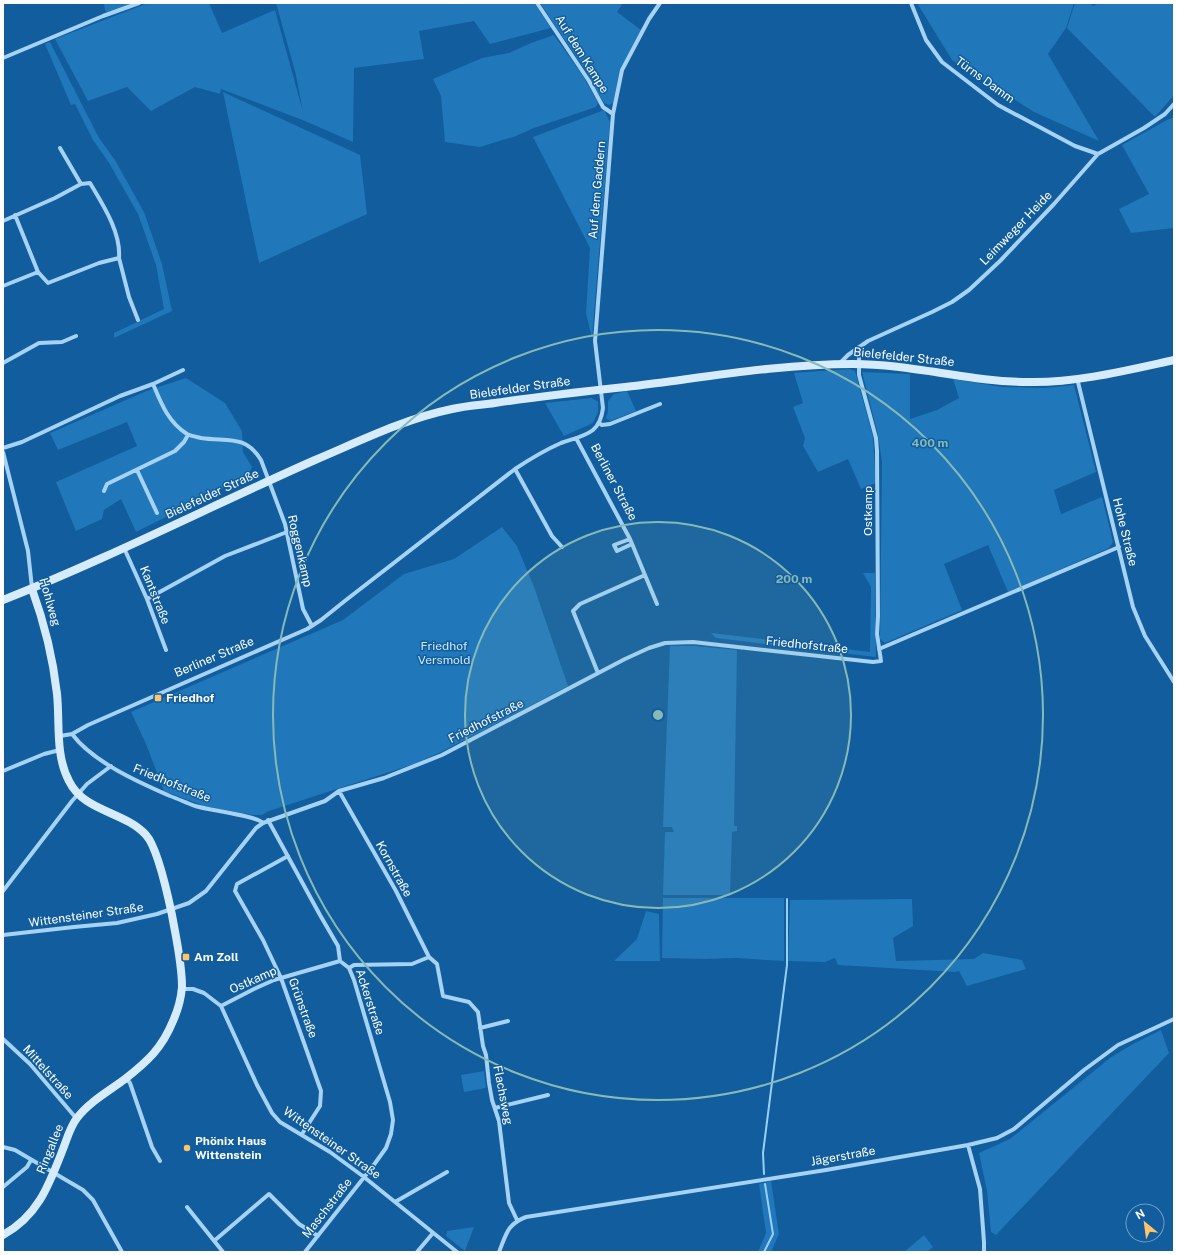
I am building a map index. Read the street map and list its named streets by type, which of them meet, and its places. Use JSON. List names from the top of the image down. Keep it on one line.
{"streets":{"main road":["Bielefelder Straße","Hohlweg","Ringallee"],"street":["Auf dem Kampe","Türns Damm","Auf dem Gaddern","Leimweger Heide","Berliner Straße","Ostkamp","Hohe Straße","Roggenkamp","Kantstraße","Friedhofstraße","Kornstraße","Wittensteiner Straße","Ackerstraße","Grünstraße","Mittelstraße","Flachsweg","Jägerstraße","Maschstraße"]},"crossings":[["Auf dem Kampe","Auf dem Gaddern"],["Türns Damm","Leimweger Heide"],["Auf dem Gaddern","Bielefelder Straße"],["Auf dem Gaddern","Berliner Straße"],["Leimweger Heide","Bielefelder Straße"],["Bielefelder Straße","Berliner Straße"],["Bielefelder Straße","Ostkamp"],["Bielefelder Straße","Hohe Straße"],["Bielefelder Straße","Roggenkamp"],["Bielefelder Straße","Kantstraße"],["Bielefelder Straße","Hohlweg"],["Berliner Straße","Roggenkamp"],["Berliner Straße","Hohlweg"],["Berliner Straße","Friedhofstraße"],["Ostkamp","Friedhofstraße"],["Ostkamp","Wittensteiner Straße"],["Ostkamp","Ackerstraße"],["Ostkamp","Grünstraße"],["Friedhofstraße","Kornstraße"],["Friedhofstraße","Ackerstraße"],["Kornstraße","Flachsweg"],["Wittensteiner Straße","Ackerstraße"],["Wittensteiner Straße","Grünstraße"],["Wittensteiner Straße","Ringallee"],["Wittensteiner Straße","Maschstraße"],["Ackerstraße","Grünstraße"],["Ackerstraße","Maschstraße"],["Mittelstraße","Ringallee"],["Flachsweg","Jägerstraße"]],"parks":["Friedhof Versmold"],"places":{"transit":["Friedhof","Am Zoll"],"other":["Phönix Haus Wittenstein"]},"north":"top left","rings":["400 m","200 m"]}
